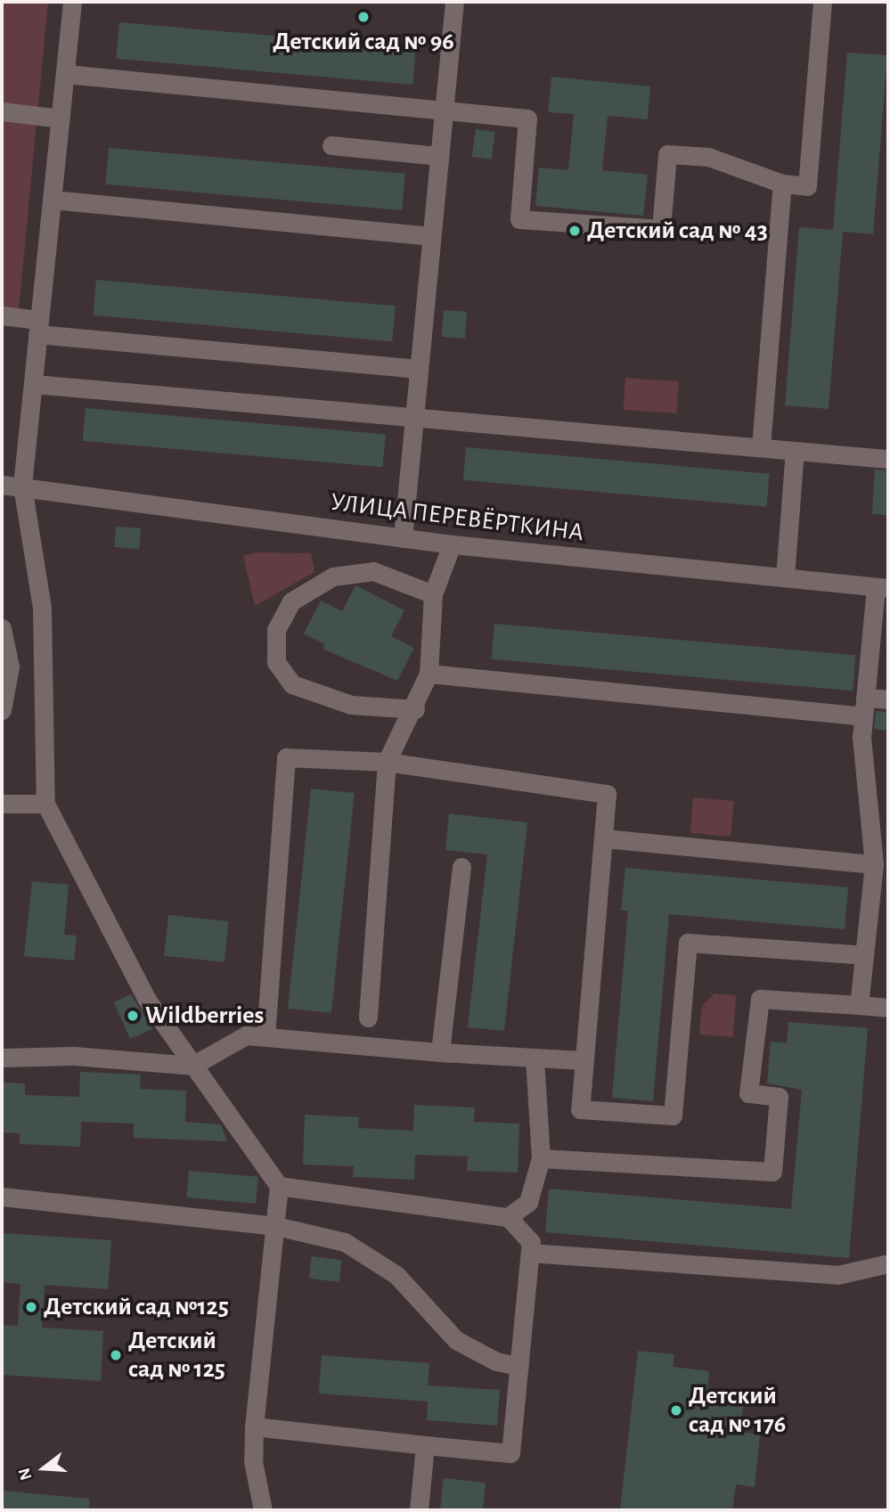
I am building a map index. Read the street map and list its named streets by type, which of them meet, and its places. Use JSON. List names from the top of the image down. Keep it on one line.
{"streets":{"street":["УЛИЦА ПЕРЕВЁРТКИНА"]},"places":["Детский сад № 96","Детский сад № 43","Wildberries","Детский сад №125","Детский сад № 125","Детский сад № 176"],"north":"left"}
